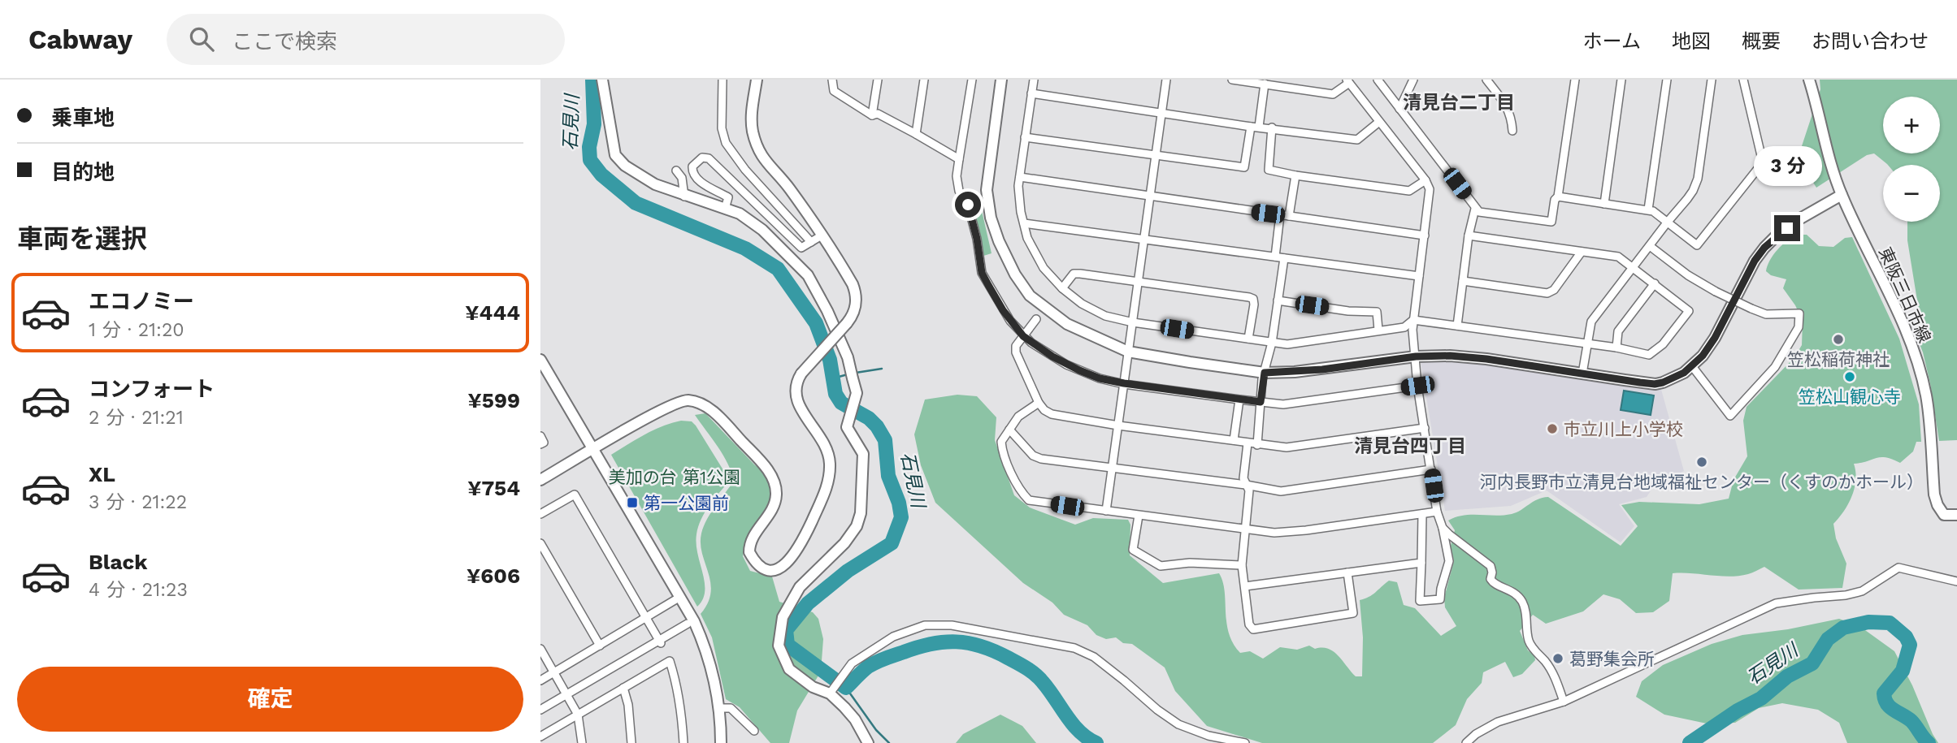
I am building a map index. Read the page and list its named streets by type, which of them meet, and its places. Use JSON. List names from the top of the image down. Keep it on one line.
{"streets":{"street":["東阪三日市線"]},"districts":["清見台二丁目","清見台四丁目"],"water":["石見川"],"parks":["美加の台 第1公園"],"places":{"other":["笠松稲荷神社","笠松山観心寺","市立川上小学校","河内長野市立清見台地域福祉センター（くすのかホール）","葛野集会所"],"transit":["第一公園前"]},"page":{"header":"Cabway","search":"ここで検索","nav":["ホーム","地図","概要","お問い合わせ"],"banner":["乗車地","目的地"],"map_buttons":["+","−"],"bubble":"3 分","heading":"車両を選択","list":[{"name":"エコノミー","note":"1 分 · 21:20","value":"¥444"},{"name":"コンフォート","note":"2 分 · 21:21","value":"¥599"},{"name":"XL","note":"3 分 · 21:22","value":"¥754"},{"name":"Black","note":"4 分 · 21:23","value":"¥606"}],"buttons":"確定"}}
